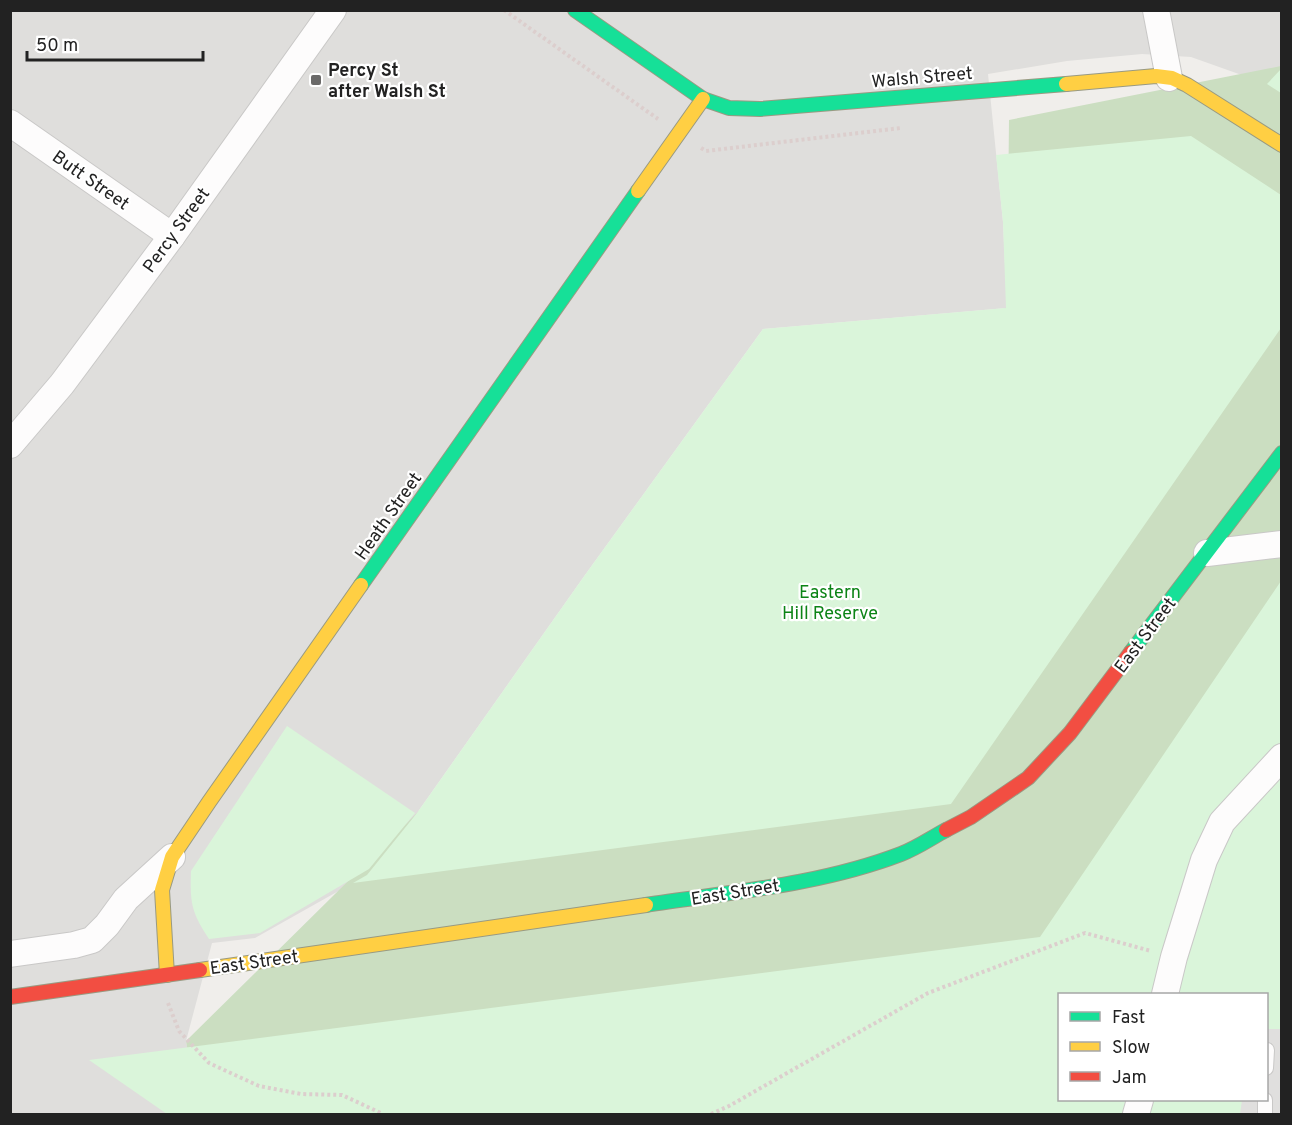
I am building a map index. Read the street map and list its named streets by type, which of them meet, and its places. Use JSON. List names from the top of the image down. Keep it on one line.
{"streets":{"street":["Walsh Street","Butt Street","Percy Street","Heath Street","East Street"]},"crossings":[["Walsh Street","Heath Street"],["Butt Street","Percy Street"],["Heath Street","East Street"]],"parks":["Eastern Hill Reserve"],"places":{"transit":["Percy St after Walsh St"]},"legend":["Fast","Slow","Jam"],"scale_bar":"50 m"}
